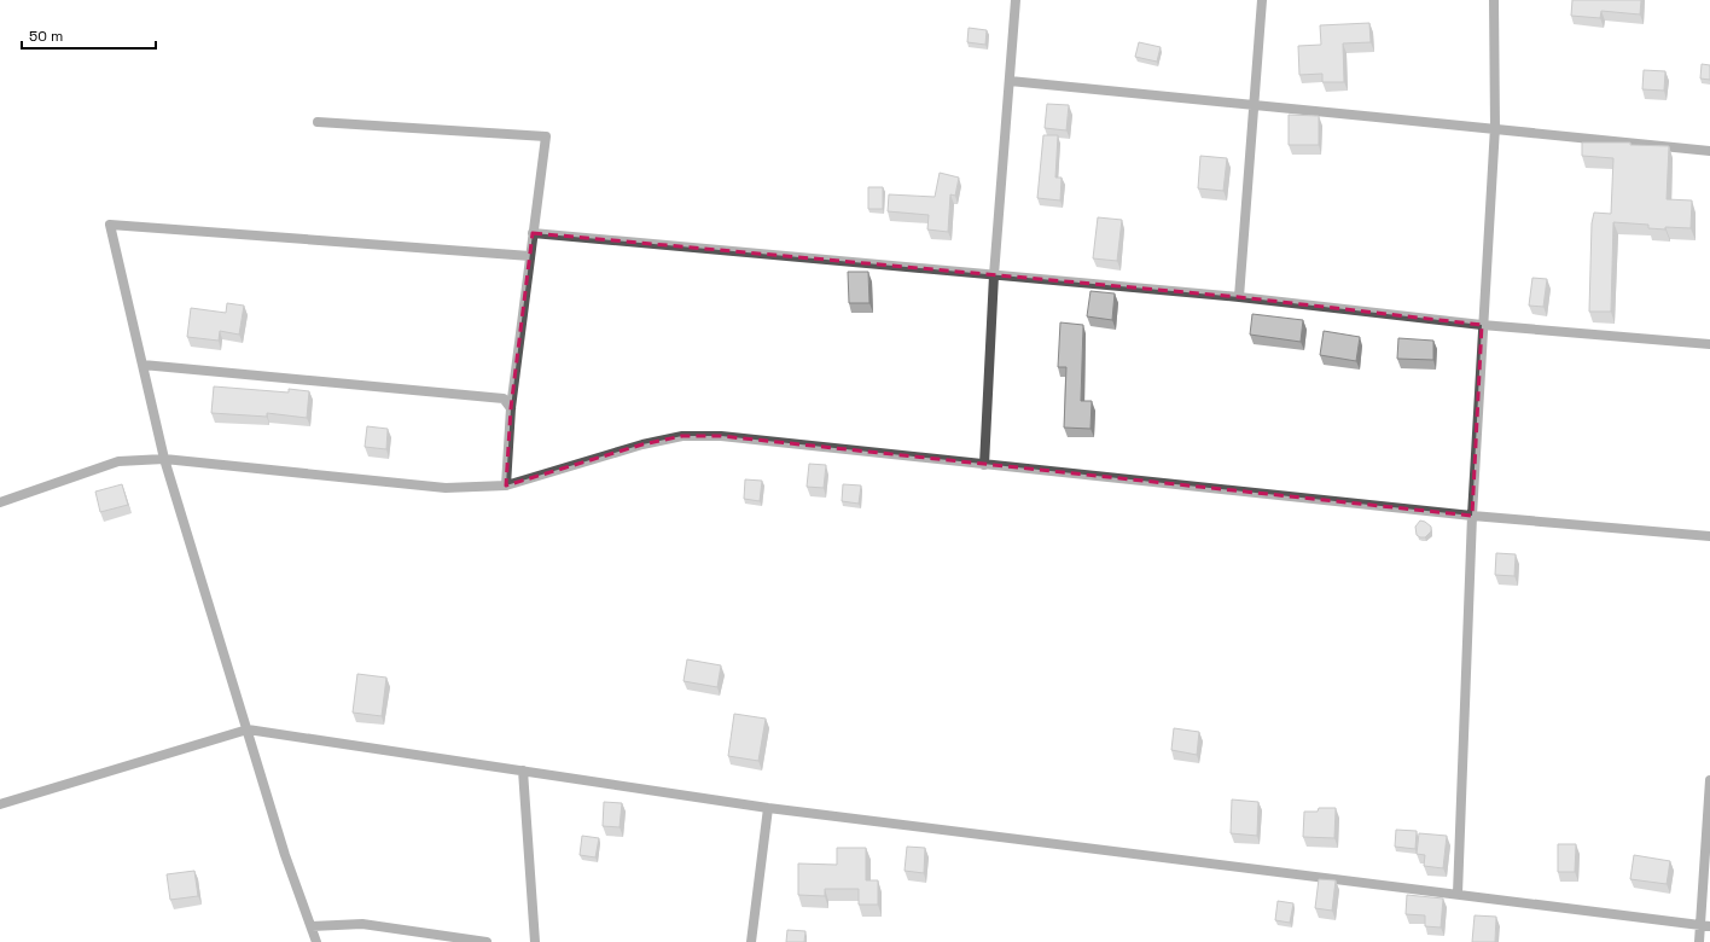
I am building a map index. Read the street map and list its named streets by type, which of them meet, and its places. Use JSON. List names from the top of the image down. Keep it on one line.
{"scale_bar":"50 m"}
